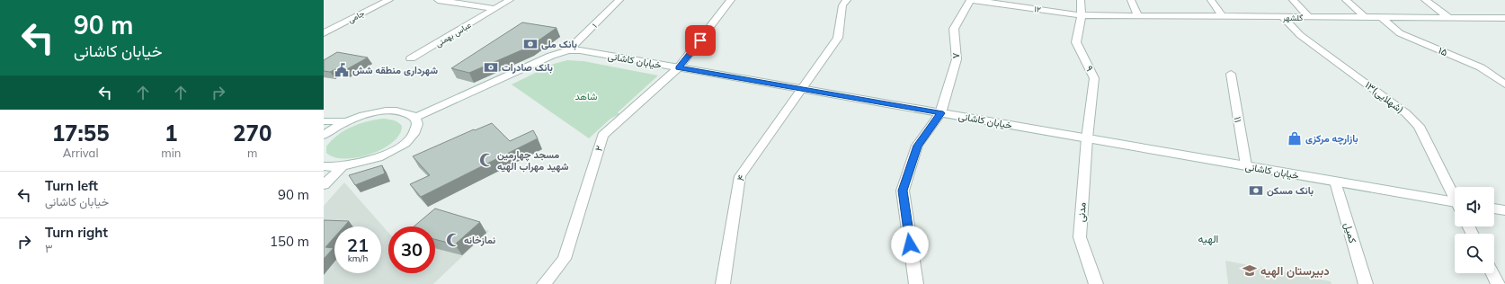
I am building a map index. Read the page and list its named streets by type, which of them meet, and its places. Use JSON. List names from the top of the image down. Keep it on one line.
{"streets":{"street":["۱۲","جامی","گلشهر","۱","عباس بهمنی","۱۵","۷","خیابان کاشانی","۹","۱۳(شهلایی)","۱۱","۲","۴","مدنی","کمیل"]},"crossings":[["۱۲","گلشهر"],["۱۲","۹"],["گلشهر","۱۵"],["گلشهر","۹"],["گلشهر","۱۳(شهلایی)"],["۱","خیابان کاشانی"],["۷","خیابان کاشانی"],["خیابان کاشانی","۹"],["خیابان کاشانی","۱۱"],["خیابان کاشانی","۲"],["خیابان کاشانی","۴"],["خیابان کاشانی","مدنی"],["خیابان کاشانی","کمیل"],["۹","مدنی"]],"districts":["الهیه"],"parks":["شاهد"],"places":{"bank":["بانک ملی","بانک صادرات","بانک مسکن"],"public building":["شهرداری منطقه شش"],"shop":["بازارچه مرکزی"],"mosque":["مسجد چهارمین شهید مهراب الهیه","نمازخانه"],"school or university":["دبیرستان الهیه"]},"page":{"turn":["90 m","خیابان کاشانی"],"eta":["17:55","Arrival","1","min","270","m"],"list":[{"name":"Turn left","note":"خیابان کاشانی","value":"90 m"},{"name":"Turn right","note":"۳","value":"150 m"}],"speed":"21 km/h","limit":"30"}}
